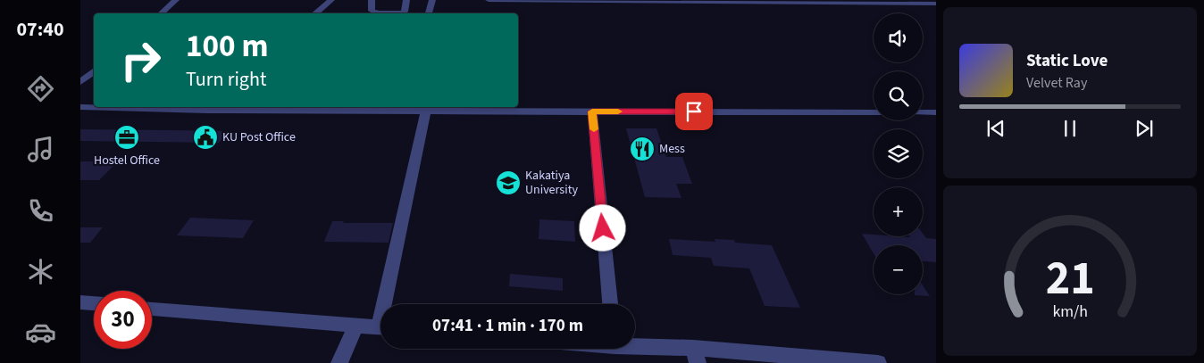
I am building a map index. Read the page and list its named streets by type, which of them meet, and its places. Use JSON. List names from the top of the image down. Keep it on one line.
{"places":{"office":["Hostel Office"],"public building":["KU Post Office"],"restaurant":["Mess"],"school or university":["Kakatiya University"]},"page":{"tabs":"07:40","map_buttons":["+","−"],"turn":["100 m","Turn right"],"song":["Static Love","Velvet Ray"],"limit":"30","trip":"07:41 · 1 min · 170 m","gauge":["21","km/h"]}}
